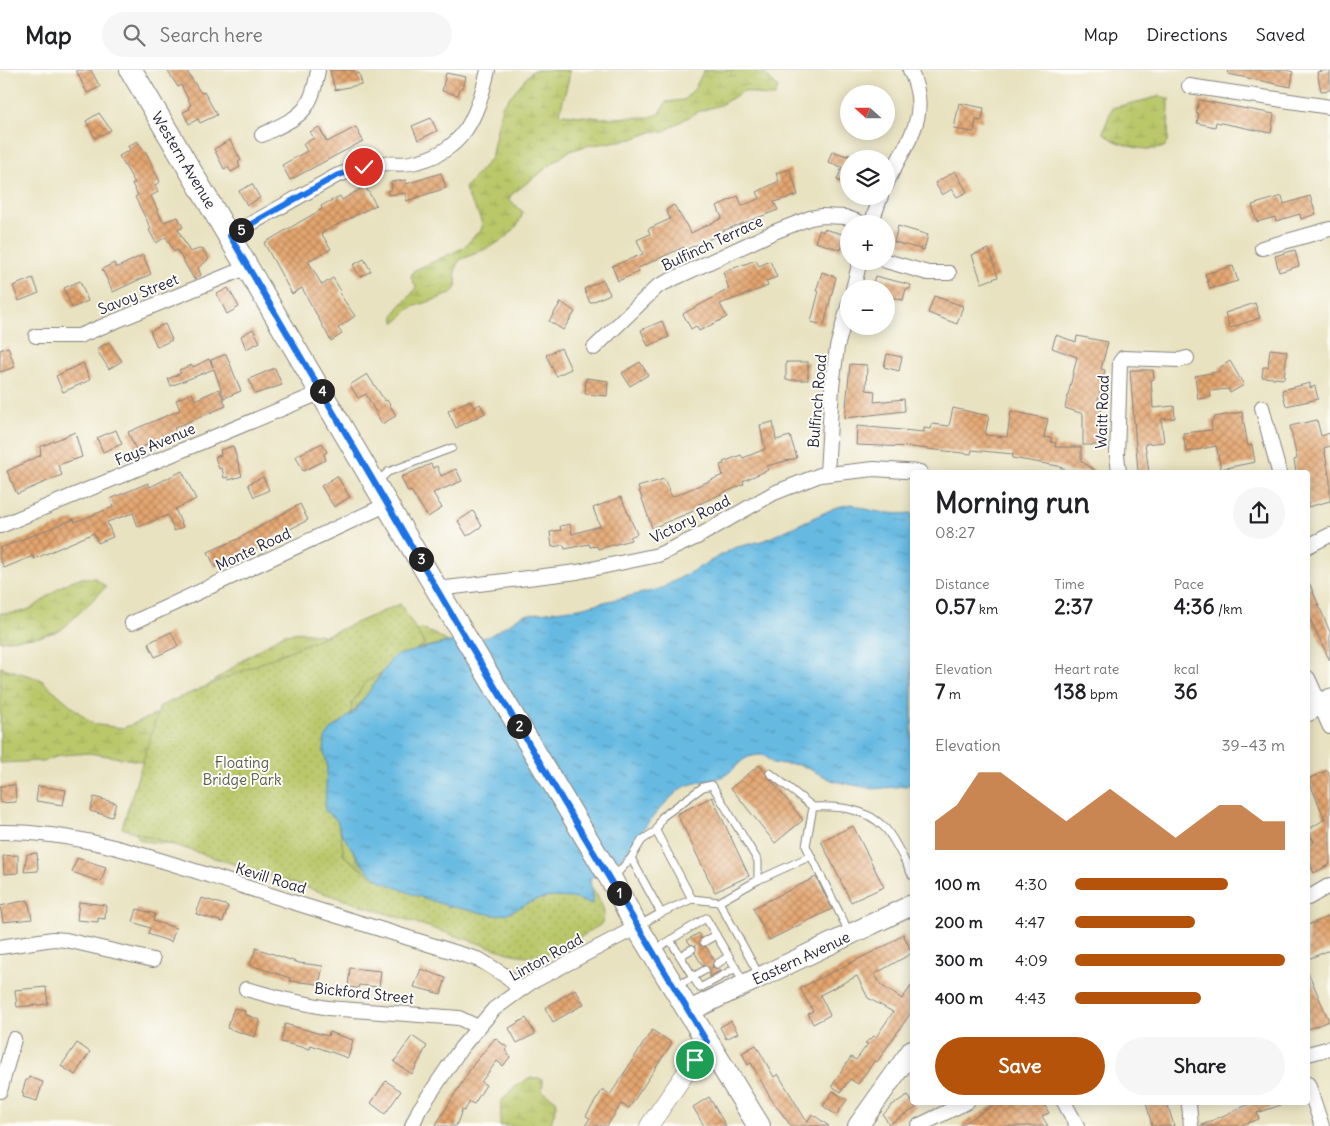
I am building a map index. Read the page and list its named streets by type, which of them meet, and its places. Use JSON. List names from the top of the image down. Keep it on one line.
{"streets":{"main road":["Western Avenue","Eastern Avenue"],"street":["Bulfinch Terrace","Savoy Street","Bulfinch Road","Waitt Road","Fays Avenue","Victory Road","Monte Road","Kevill Road","Linton Road","Bickford Street"]},"crossings":[["Western Avenue","Savoy Street"],["Western Avenue","Fays Avenue"],["Western Avenue","Victory Road"],["Western Avenue","Monte Road"],["Western Avenue","Linton Road"],["Western Avenue","Eastern Avenue"],["Bulfinch Road","Victory Road"],["Kevill Road","Linton Road"],["Linton Road","Bickford Street"]],"parks":["Floating Bridge Park"],"north":"left","page":{"header":"Map","search":"Search here","nav":["Map","Directions","Saved"],"map_buttons":["+","−"],"pins":["5","4","3","2","1"],"heading":["Morning run","08:27"],"stats":[["Distance","0.57 km"],["Time","2:37"],["Pace","4:36 /km"],["Elevation","7 m"],["Heart rate","138 bpm"],["kcal","36"]],"chart":["Elevation","39–43 m"],"list":[{"name":"100 m","note":"4:30"},{"name":"200 m","note":"4:47"},{"name":"300 m","note":"4:09"},{"name":"400 m","note":"4:43"}],"buttons":["Save","Share"]}}
